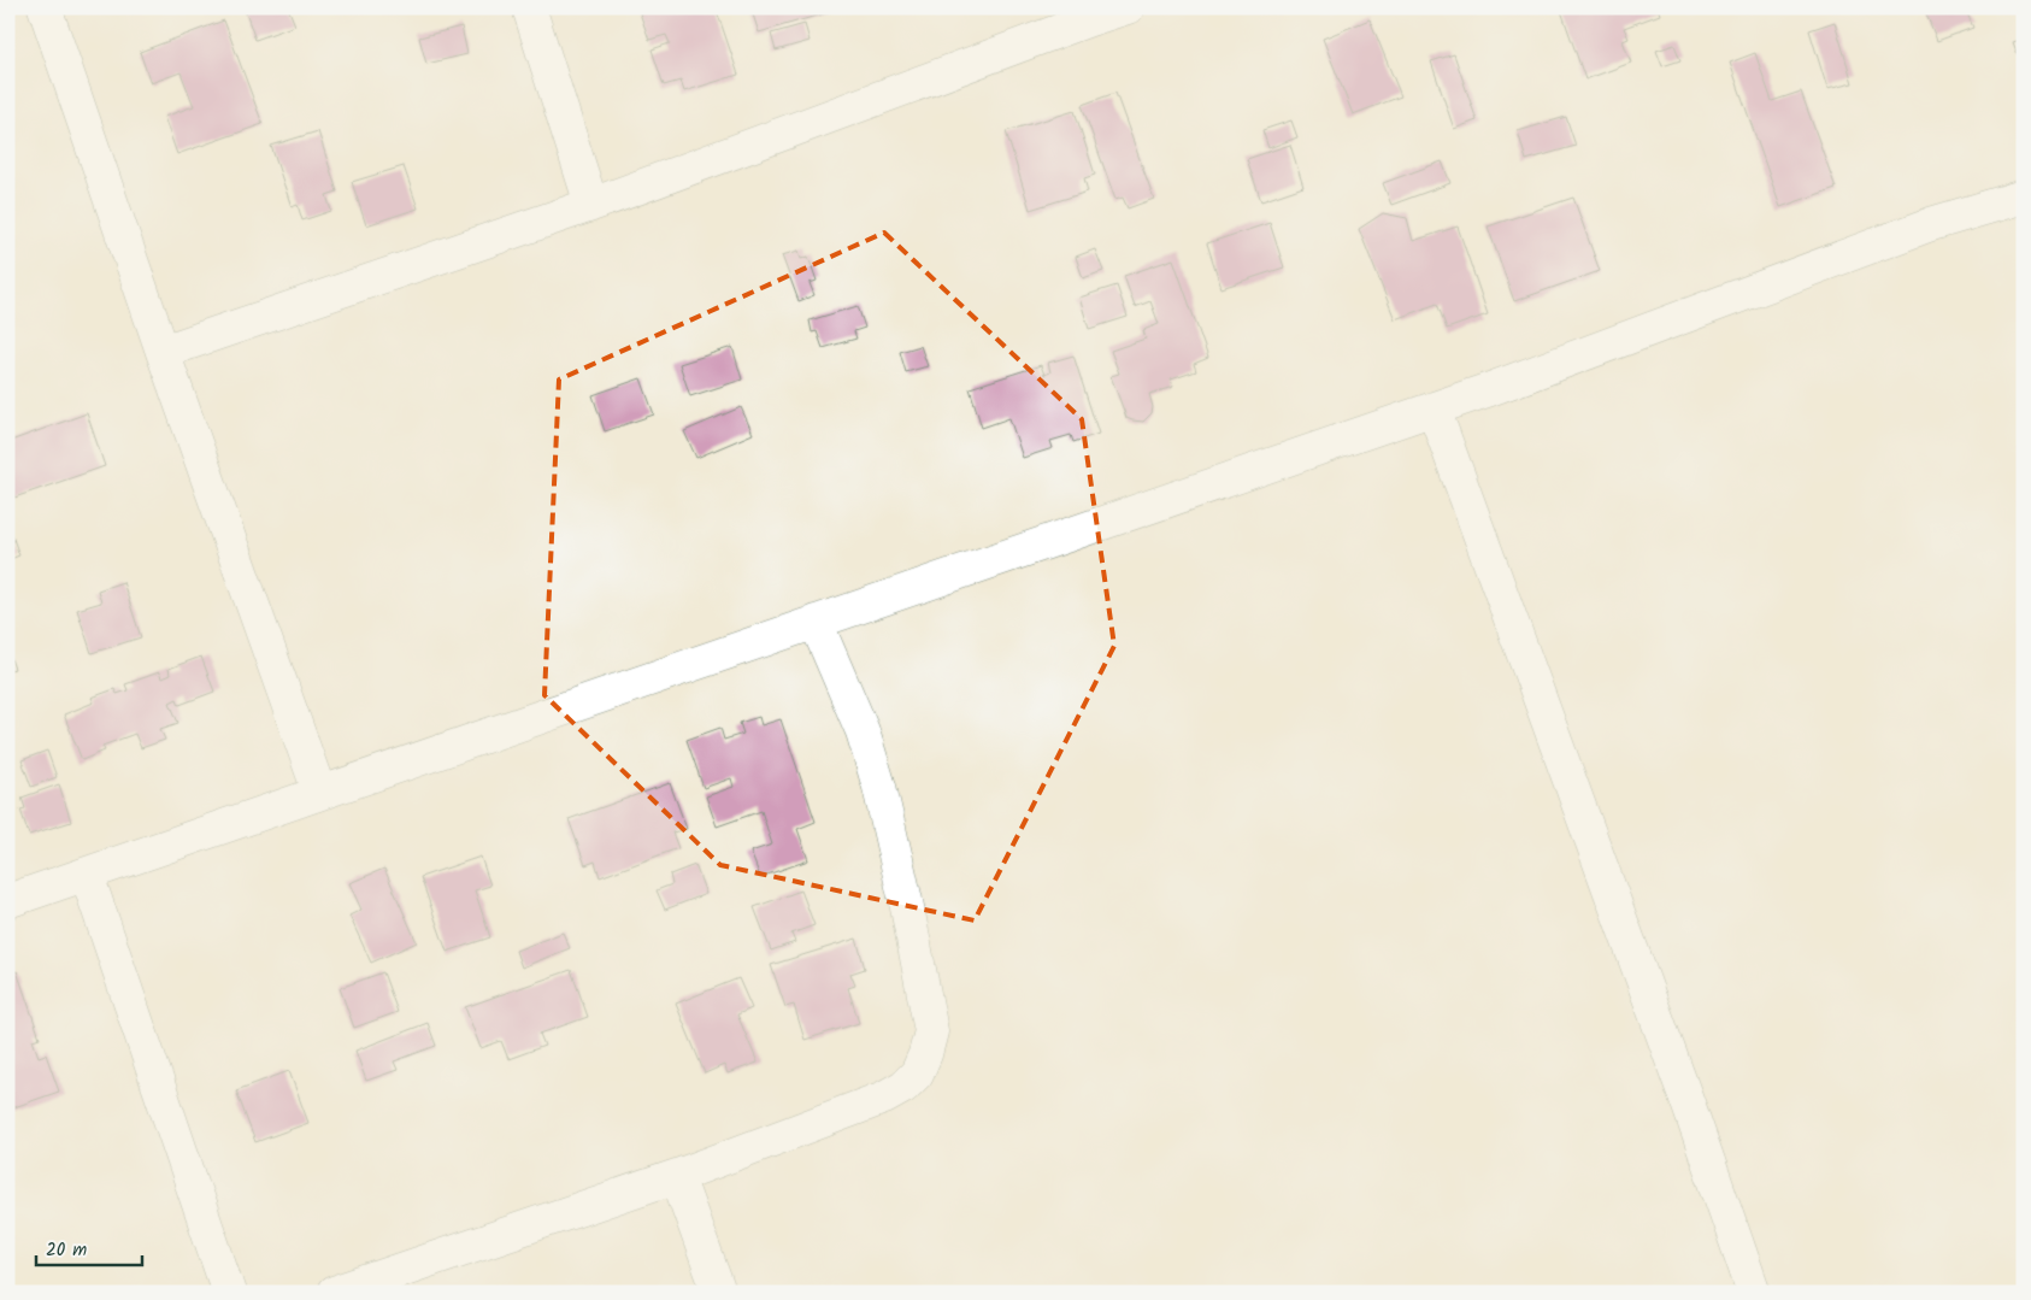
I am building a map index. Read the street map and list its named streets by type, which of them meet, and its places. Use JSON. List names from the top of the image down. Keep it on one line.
{"scale_bar":"20 m"}
